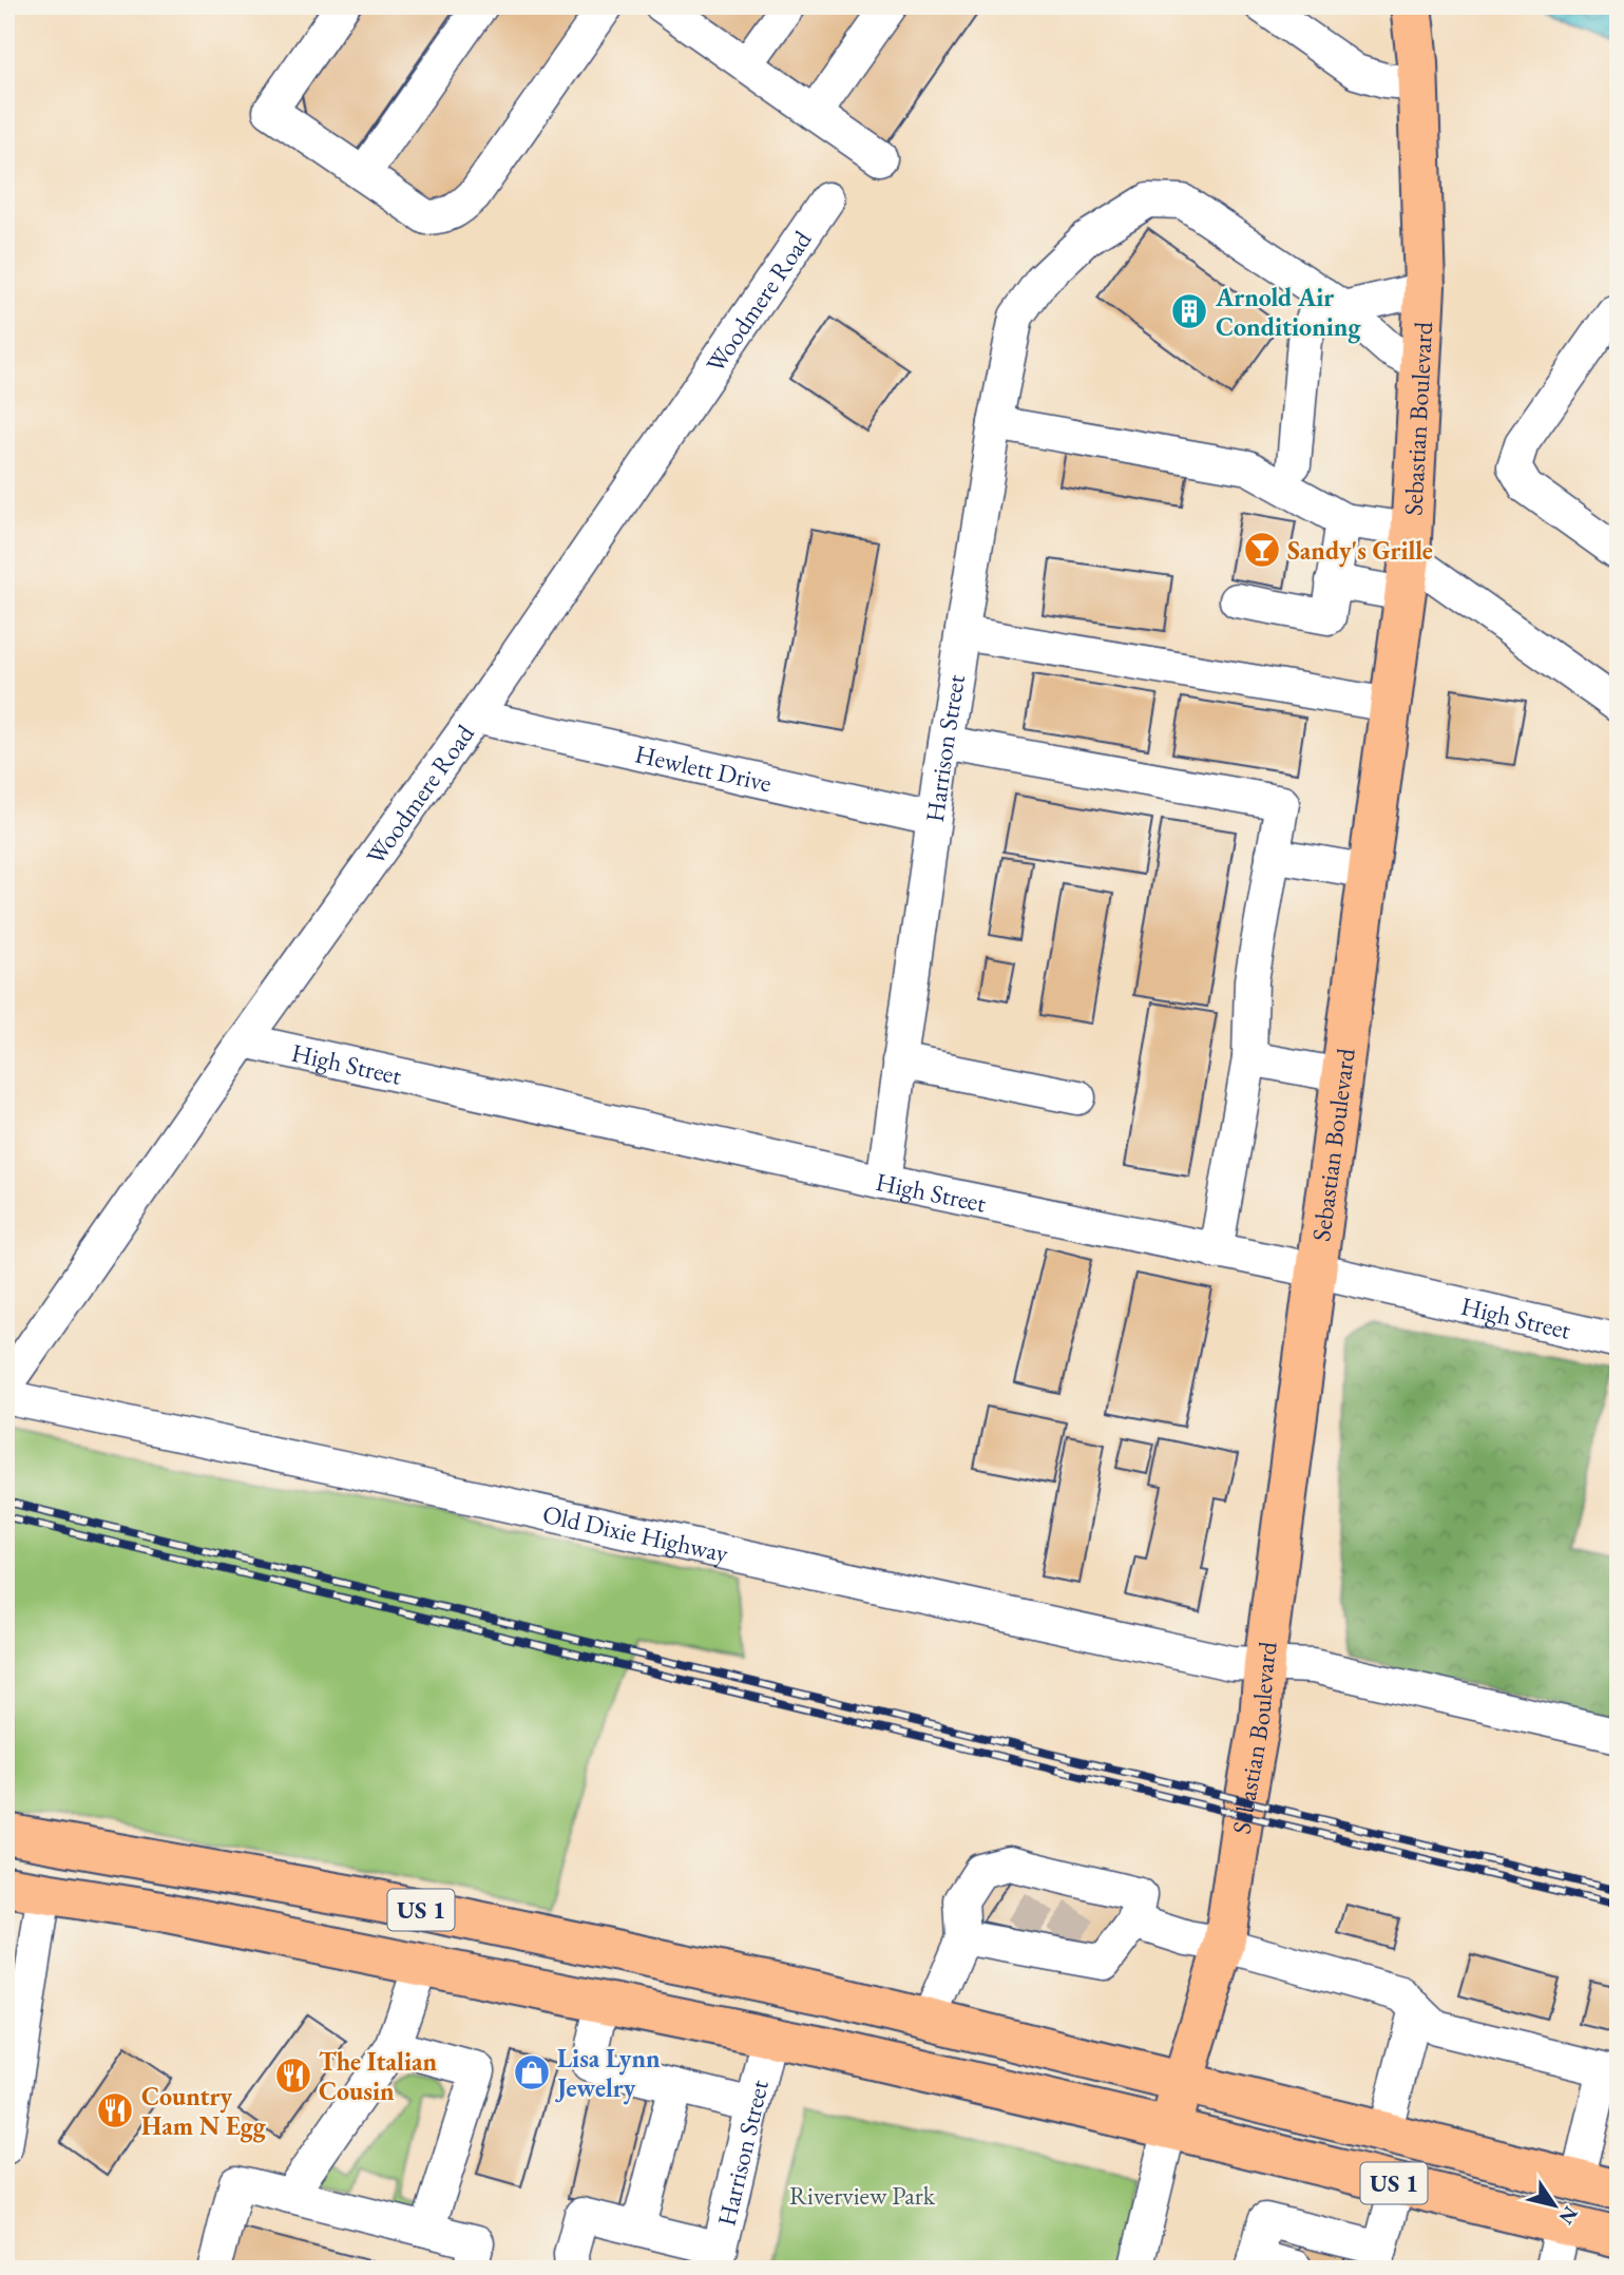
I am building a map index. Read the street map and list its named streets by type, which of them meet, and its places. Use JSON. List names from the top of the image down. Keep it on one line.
{"streets":{"main road":["Sebastian Boulevard","US 1"],"street":["Woodmere Road","Harrison Street","Hewlett Drive","High Street","Old Dixie Highway"]},"crossings":[["Woodmere Road","Hewlett Drive"],["Woodmere Road","High Street"],["Sebastian Boulevard","High Street"],["Sebastian Boulevard","Old Dixie Highway"],["Sebastian Boulevard","US 1"],["Harrison Street","Hewlett Drive"],["Harrison Street","High Street"],["Harrison Street","US 1"]],"parks":["Riverview Park"],"places":{"building":["Arnold Air Conditioning"],"bar":["Sandy's Grille"],"shop":["Lisa Lynn Jewelry"],"restaurant":["The Italian Cousin","Country Ham N Egg"]},"north":"bottom right"}
